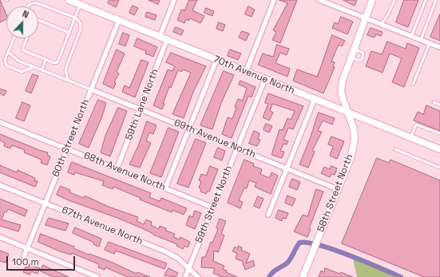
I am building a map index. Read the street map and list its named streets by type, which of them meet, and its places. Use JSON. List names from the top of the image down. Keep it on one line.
{"streets":{"street":["70th Avenue North","59th Lane North","60th Street North","69th Avenue North","68th Avenue North","58th Street North","59th Street North","67th Avenue North"]},"crossings":[["70th Avenue North","59th Lane North"],["70th Avenue North","60th Street North"],["70th Avenue North","58th Street North"],["70th Avenue North","59th Street North"],["59th Lane North","69th Avenue North"],["59th Lane North","68th Avenue North"],["60th Street North","69th Avenue North"],["60th Street North","68th Avenue North"],["60th Street North","67th Avenue North"],["69th Avenue North","58th Street North"],["69th Avenue North","59th Street North"],["68th Avenue North","59th Street North"],["59th Street North","67th Avenue North"]],"scale_bar":"100 m","north":"top"}
